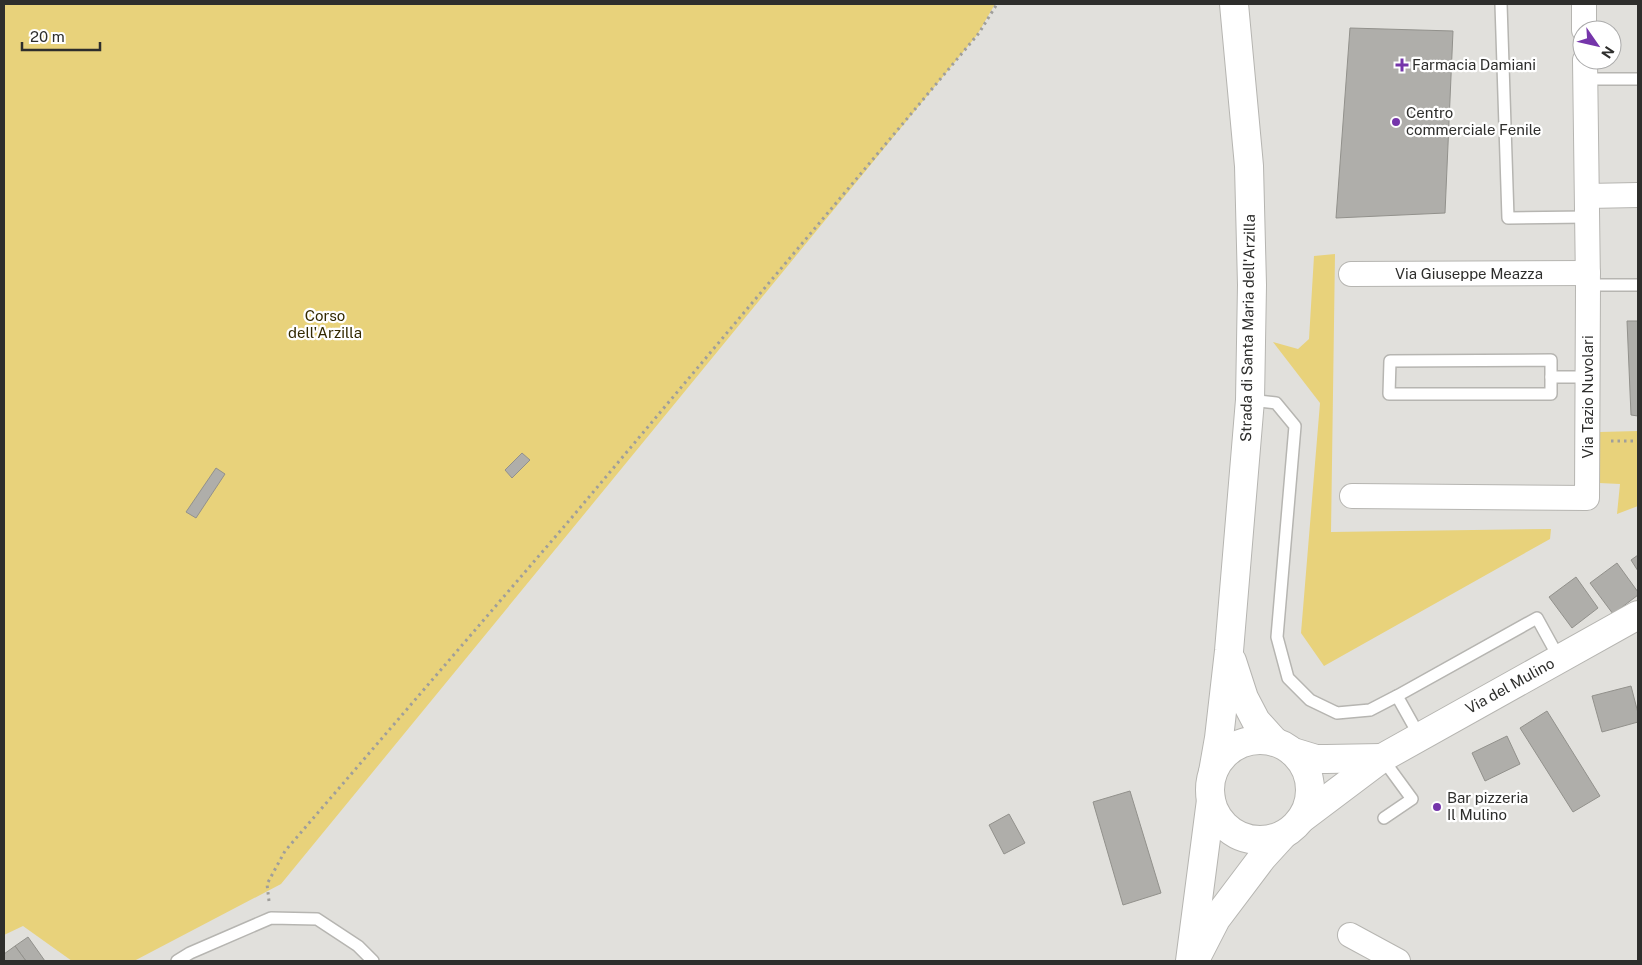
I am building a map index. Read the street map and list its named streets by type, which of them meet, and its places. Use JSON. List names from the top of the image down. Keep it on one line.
{"streets":{"main road":["Strada di Santa Maria dell'Arzilla","Via del Mulino"],"street":["Via Giuseppe Meazza","Via Tazio Nuvolari"]},"crossings":[["Via Giuseppe Meazza","Via Tazio Nuvolari"],["Strada di Santa Maria dell'Arzilla","Via del Mulino"]],"parks":["Corso dell'Arzilla"],"places":{"health":["Farmacia Damiani"],"other":["Centro commerciale Fenile","Bar pizzeria Il Mulino"]},"scale_bar":"20 m","north":"bottom right"}
